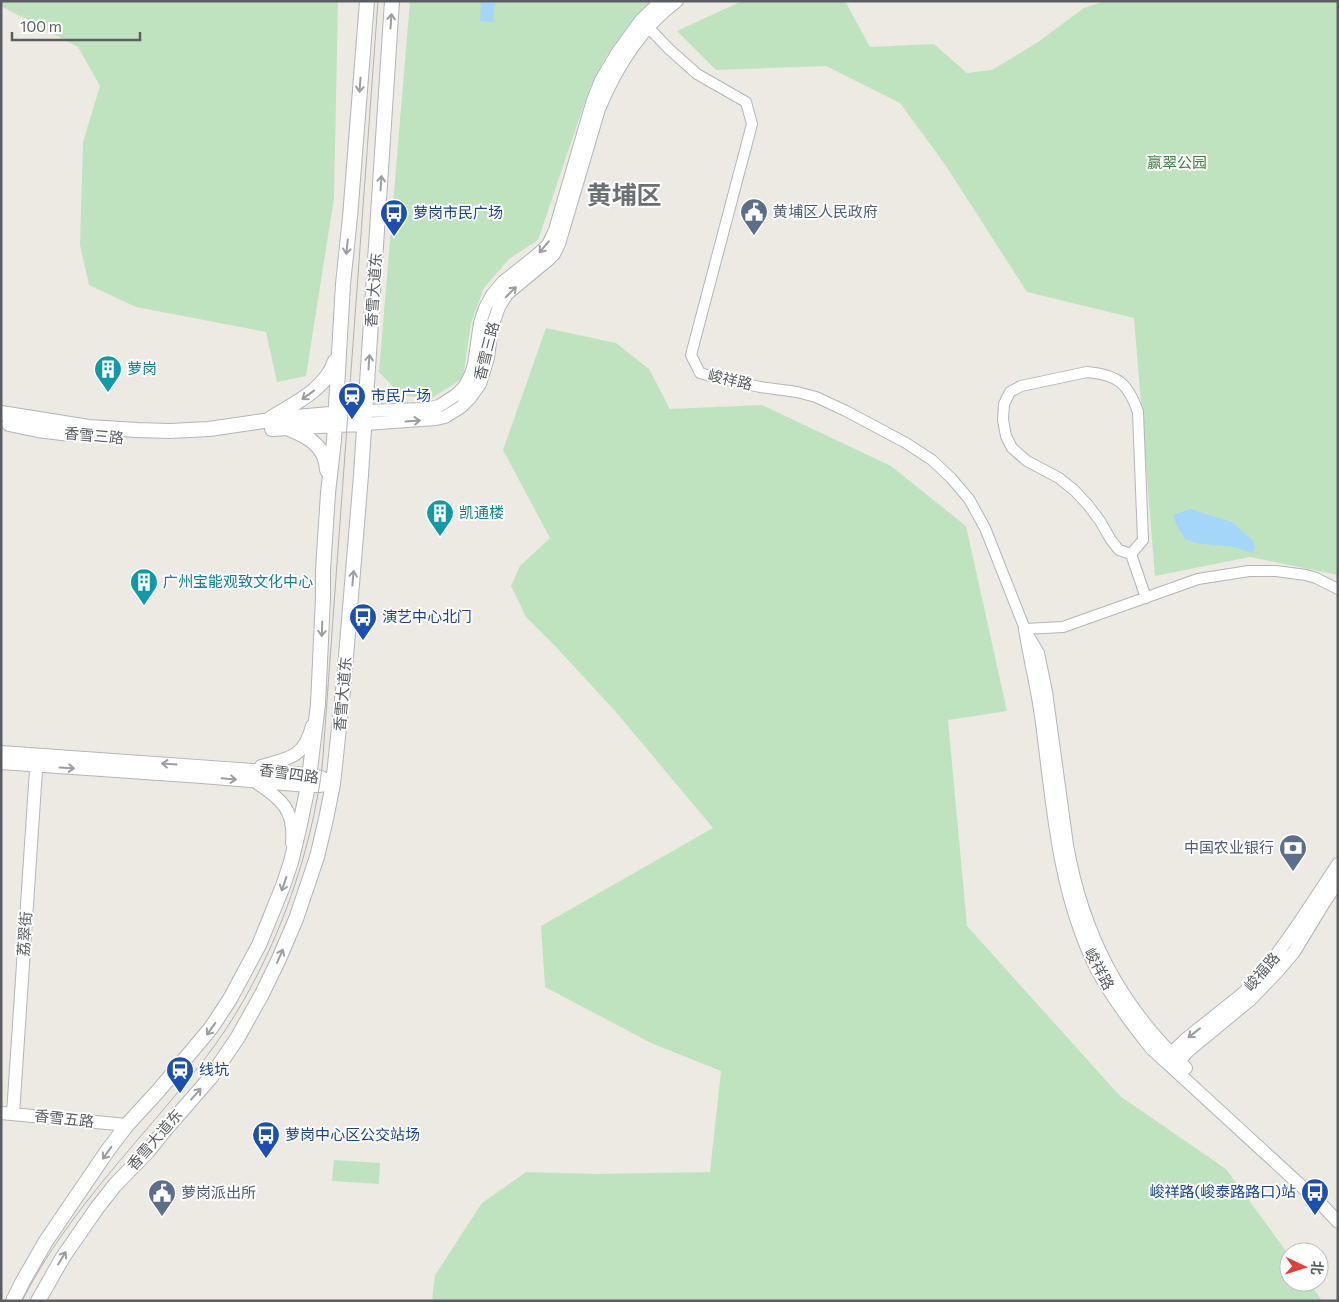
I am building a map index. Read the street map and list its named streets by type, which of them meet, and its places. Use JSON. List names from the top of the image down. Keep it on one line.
{"streets":{"main road":["香雪大道东","香雪三路"],"street":["峻祥路","香雪四路","荔翠街","峻福路","香雪五路"]},"crossings":[["香雪大道东","香雪三路"],["香雪大道东","香雪四路"],["香雪大道东","香雪五路"],["香雪三路","峻祥路"],["峻祥路","峻福路"],["香雪四路","荔翠街"],["荔翠街","香雪五路"]],"districts":["黄埔区"],"parks":["赢翠公园"],"places":{"public building":["黄埔区人民政府","萝岗派出所"],"bus stop":["萝岗市民广场","演艺中心北门","萝岗中心区公交站场","峻祥路(峻泰路路口)站"],"building":["萝岗","凯通楼","广州宝能观致文化中心"],"station":["市民广场","线坑"],"bank":["中国农业银行"]},"scale_bar":"100 m","north":"right"}
